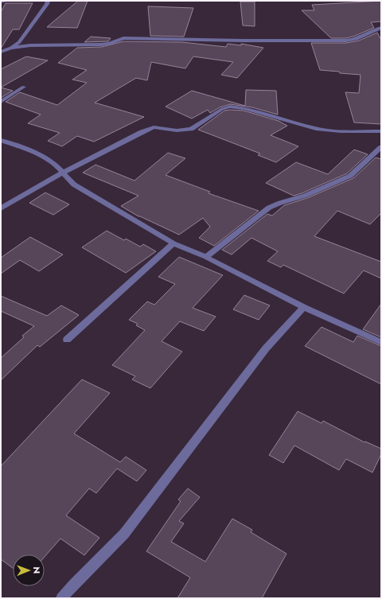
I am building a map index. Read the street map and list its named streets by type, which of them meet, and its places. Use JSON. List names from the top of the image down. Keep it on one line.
{"north":"right"}
